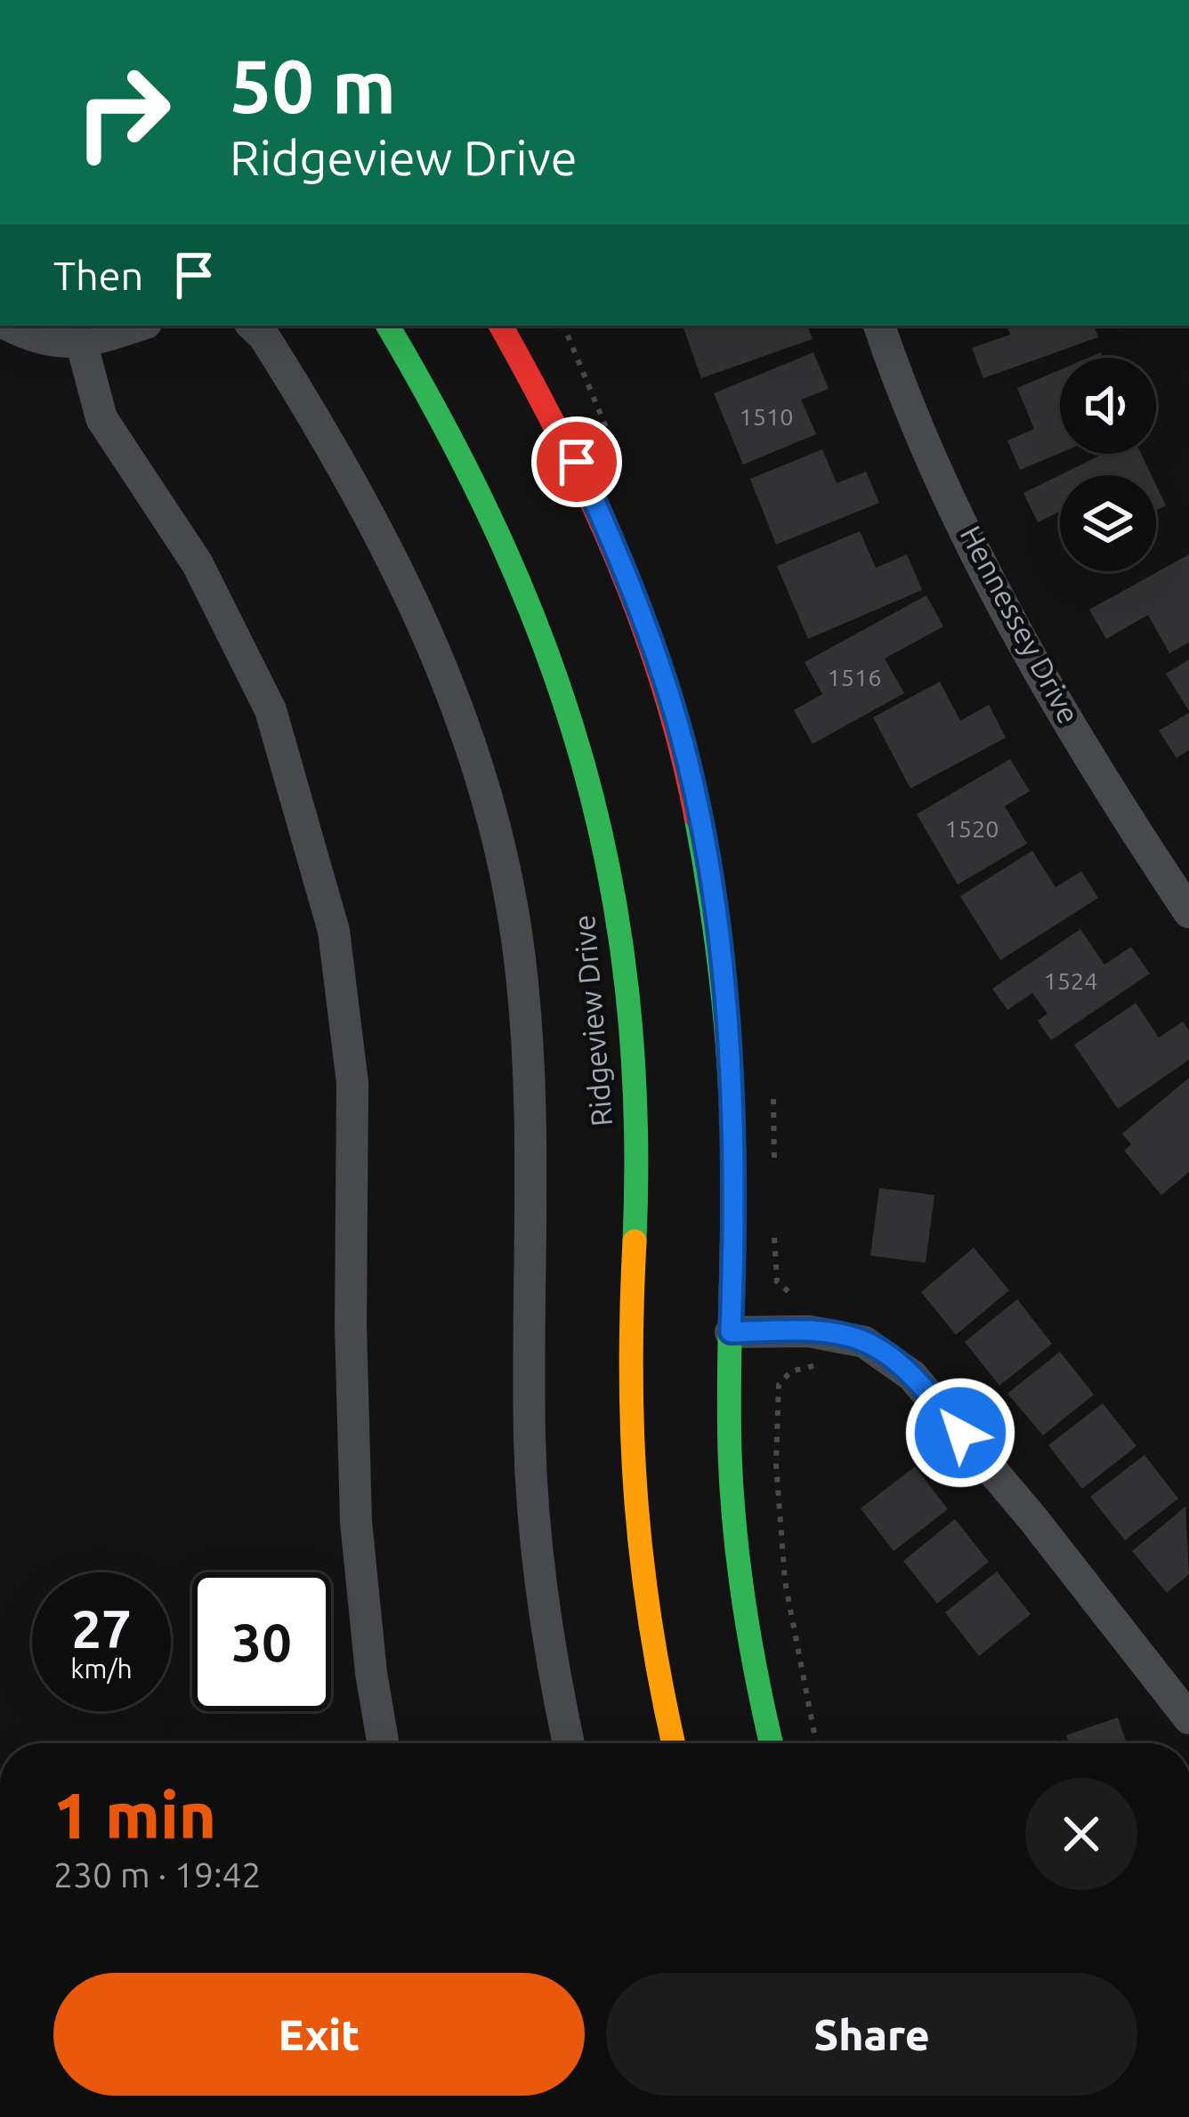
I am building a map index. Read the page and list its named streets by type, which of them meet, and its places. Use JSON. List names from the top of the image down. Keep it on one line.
{"streets":{"main road":["Ridgeview Drive"],"street":["Hennessey Drive"]},"house_numbers":["1510","1516","1520","1524"],"page":{"turn":["50 m","Ridgeview Drive"],"then":"Then","speed":"27 km/h","limit":"30","heading":["1 min","230 m · 19:42"],"buttons":["Exit","Share"]}}
